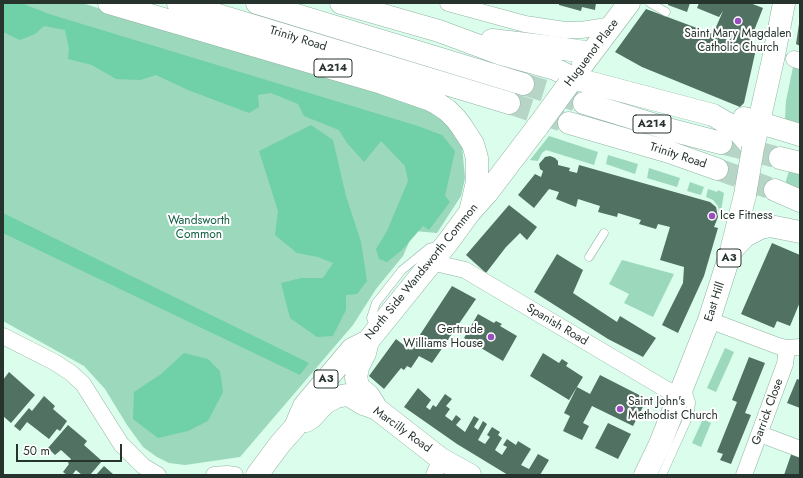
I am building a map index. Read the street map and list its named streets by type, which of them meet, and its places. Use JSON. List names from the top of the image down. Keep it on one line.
{"streets":{"highway":["Trinity Road","Huguenot Place","A214","A3","North Side Wandsworth Common","East Hill","Marcilly Road"],"street":["Spanish Road","Garrick Close"]},"crossings":[["Huguenot Place","A214"],["Huguenot Place","North Side Wandsworth Common"],["A214","North Side Wandsworth Common"],["A214","East Hill"],["A3","North Side Wandsworth Common"],["A3","Marcilly Road"],["North Side Wandsworth Common","Spanish Road"],["North Side Wandsworth Common","Marcilly Road"],["East Hill","Spanish Road"]],"parks":["Wandsworth Common"],"places":["Saint Mary Magdalen Catholic Church","Ice Fitness","Gertrude Williams House","Saint John's Methodist Church"],"scale_bar":"50 m"}
